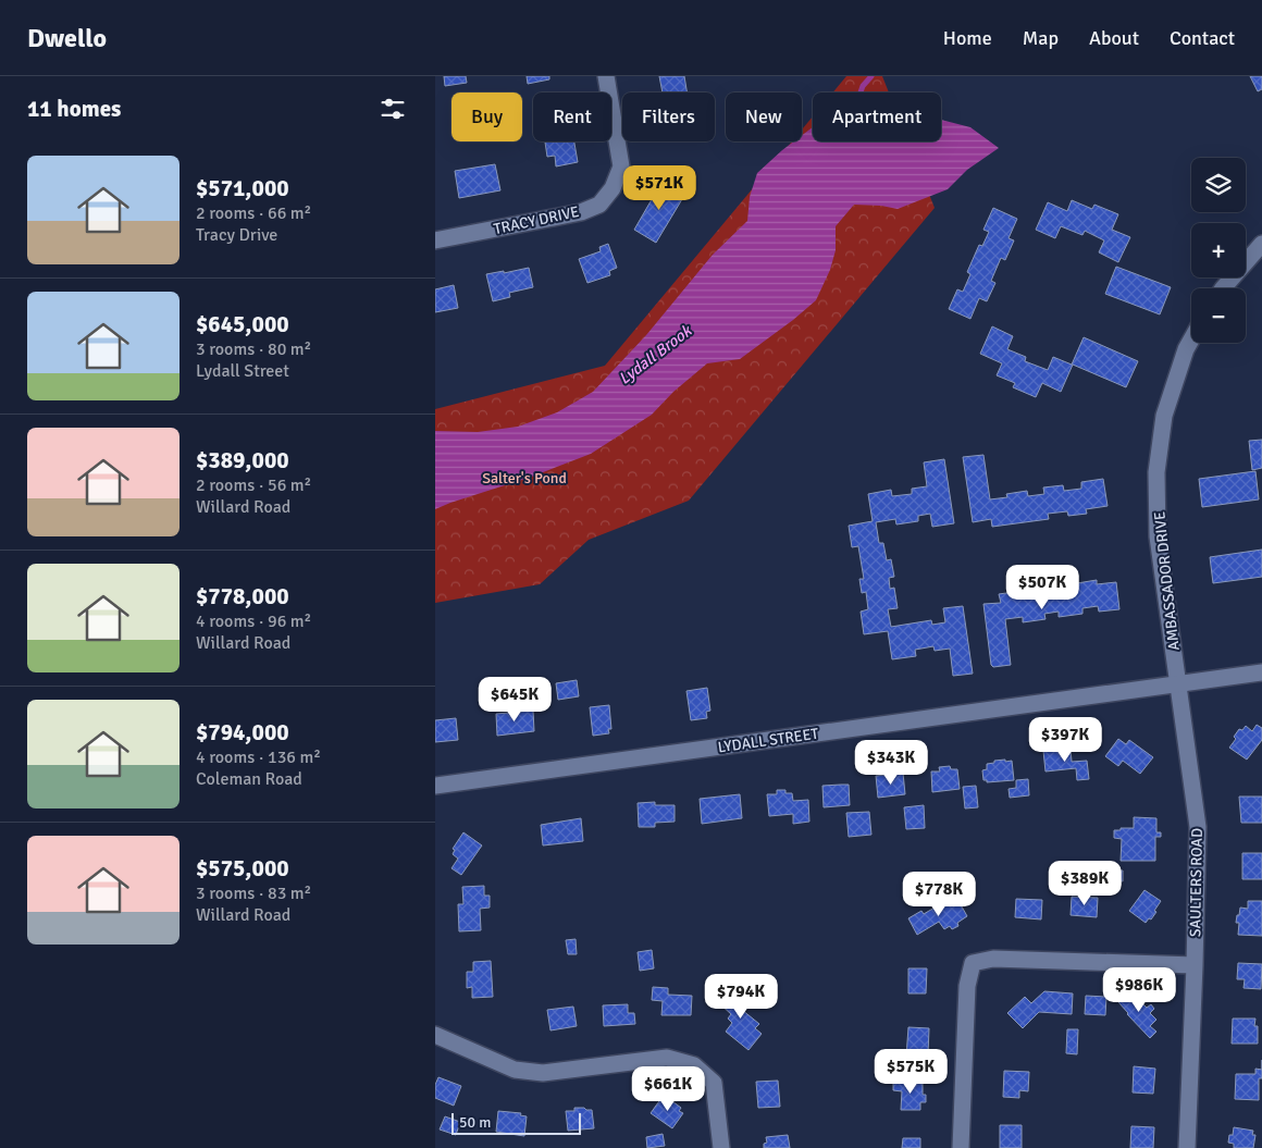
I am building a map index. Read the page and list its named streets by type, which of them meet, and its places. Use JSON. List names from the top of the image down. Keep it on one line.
{"streets":{"street":["TRACY DRIVE","AMBASSADOR DRIVE","LYDALL STREET","SAULTERS ROAD"]},"crossings":[["AMBASSADOR DRIVE","LYDALL STREET"],["AMBASSADOR DRIVE","SAULTERS ROAD"],["LYDALL STREET","SAULTERS ROAD"]],"water":["Lydall Brook"],"parks":["Salter's Pond"],"scale_bar":"50 m","page":{"header":"Dwello","nav":["Home","Map","About","Contact"],"heading":"11 homes","chip":["Buy","Rent","Filters","New","Apartment"],"list":[{"name":"$571,000","note":"2 rooms · 66 m² · Tracy Drive"},{"name":"$645,000","note":"3 rooms · 80 m² · Lydall Street"},{"name":"$389,000","note":"2 rooms · 56 m² · Willard Road"},{"name":"$778,000","note":"4 rooms · 96 m² · Willard Road"},{"name":"$794,000","note":"4 rooms · 136 m² · Coleman Road"},{"name":"$575,000","note":"3 rooms · 83 m² · Willard Road"}],"map_buttons":["+","−"],"price":["$571K","$507K","$645K","$397K","$343K","$389K","$778K","$986K","$794K","$575K","$661K"],"scale":"50 m"}}
